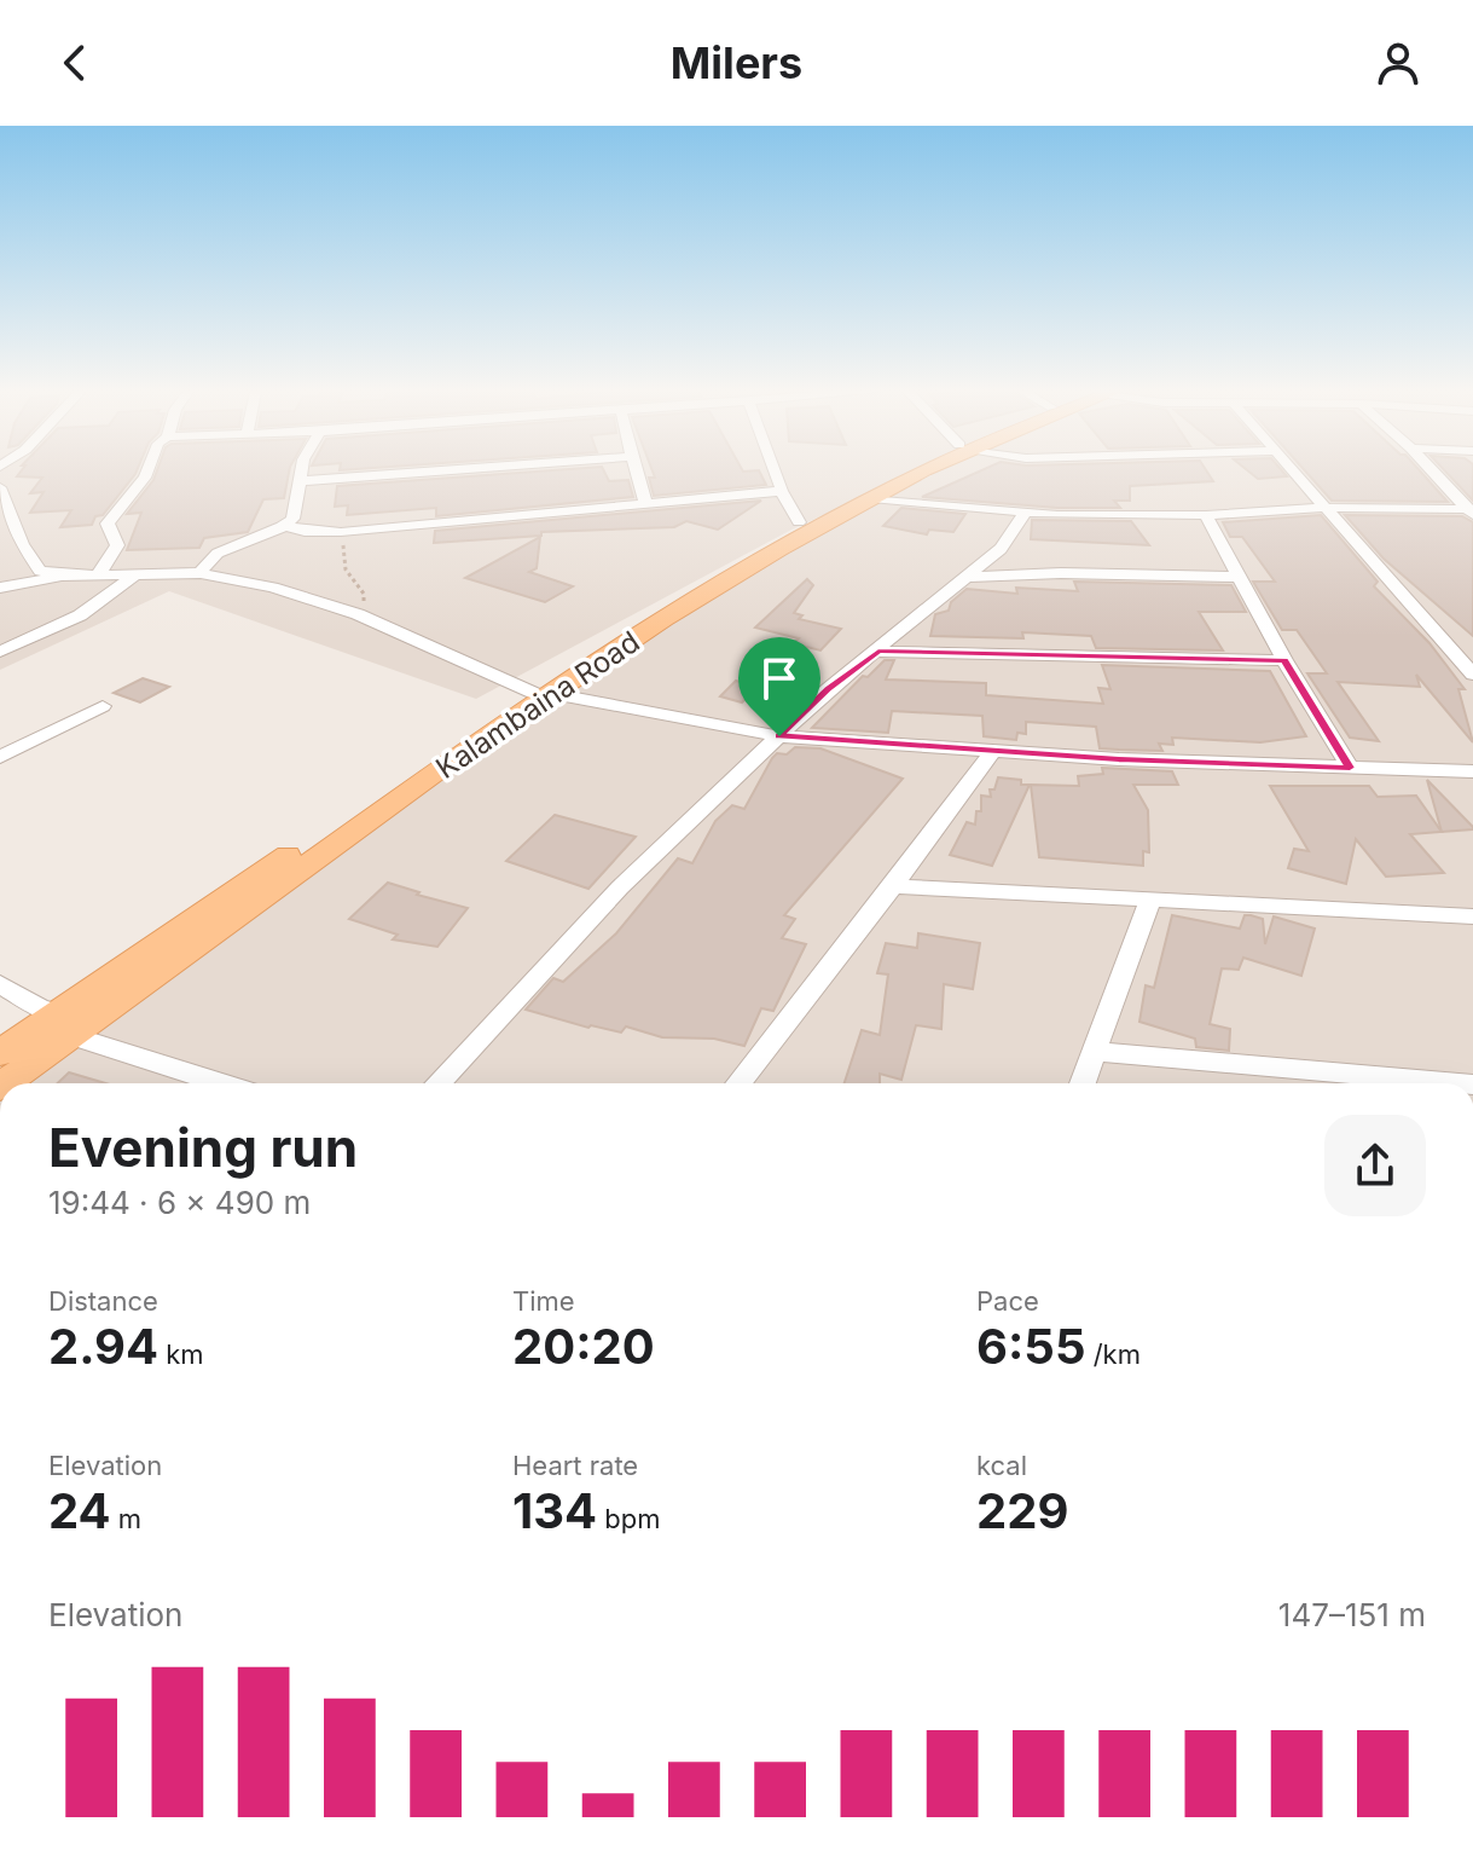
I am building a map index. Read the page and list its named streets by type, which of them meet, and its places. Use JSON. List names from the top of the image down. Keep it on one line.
{"streets":{"main road":["Kalambaina Road"]},"page":{"header":"Milers","heading":["Evening run","19:44 · 6 × 490 m"],"stats":[["Distance","2.94 km"],["Time","20:20"],["Pace","6:55 /km"],["Elevation","24 m"],["Heart rate","134 bpm"],["kcal","229"]],"chart":["Elevation","147–151 m"]}}
